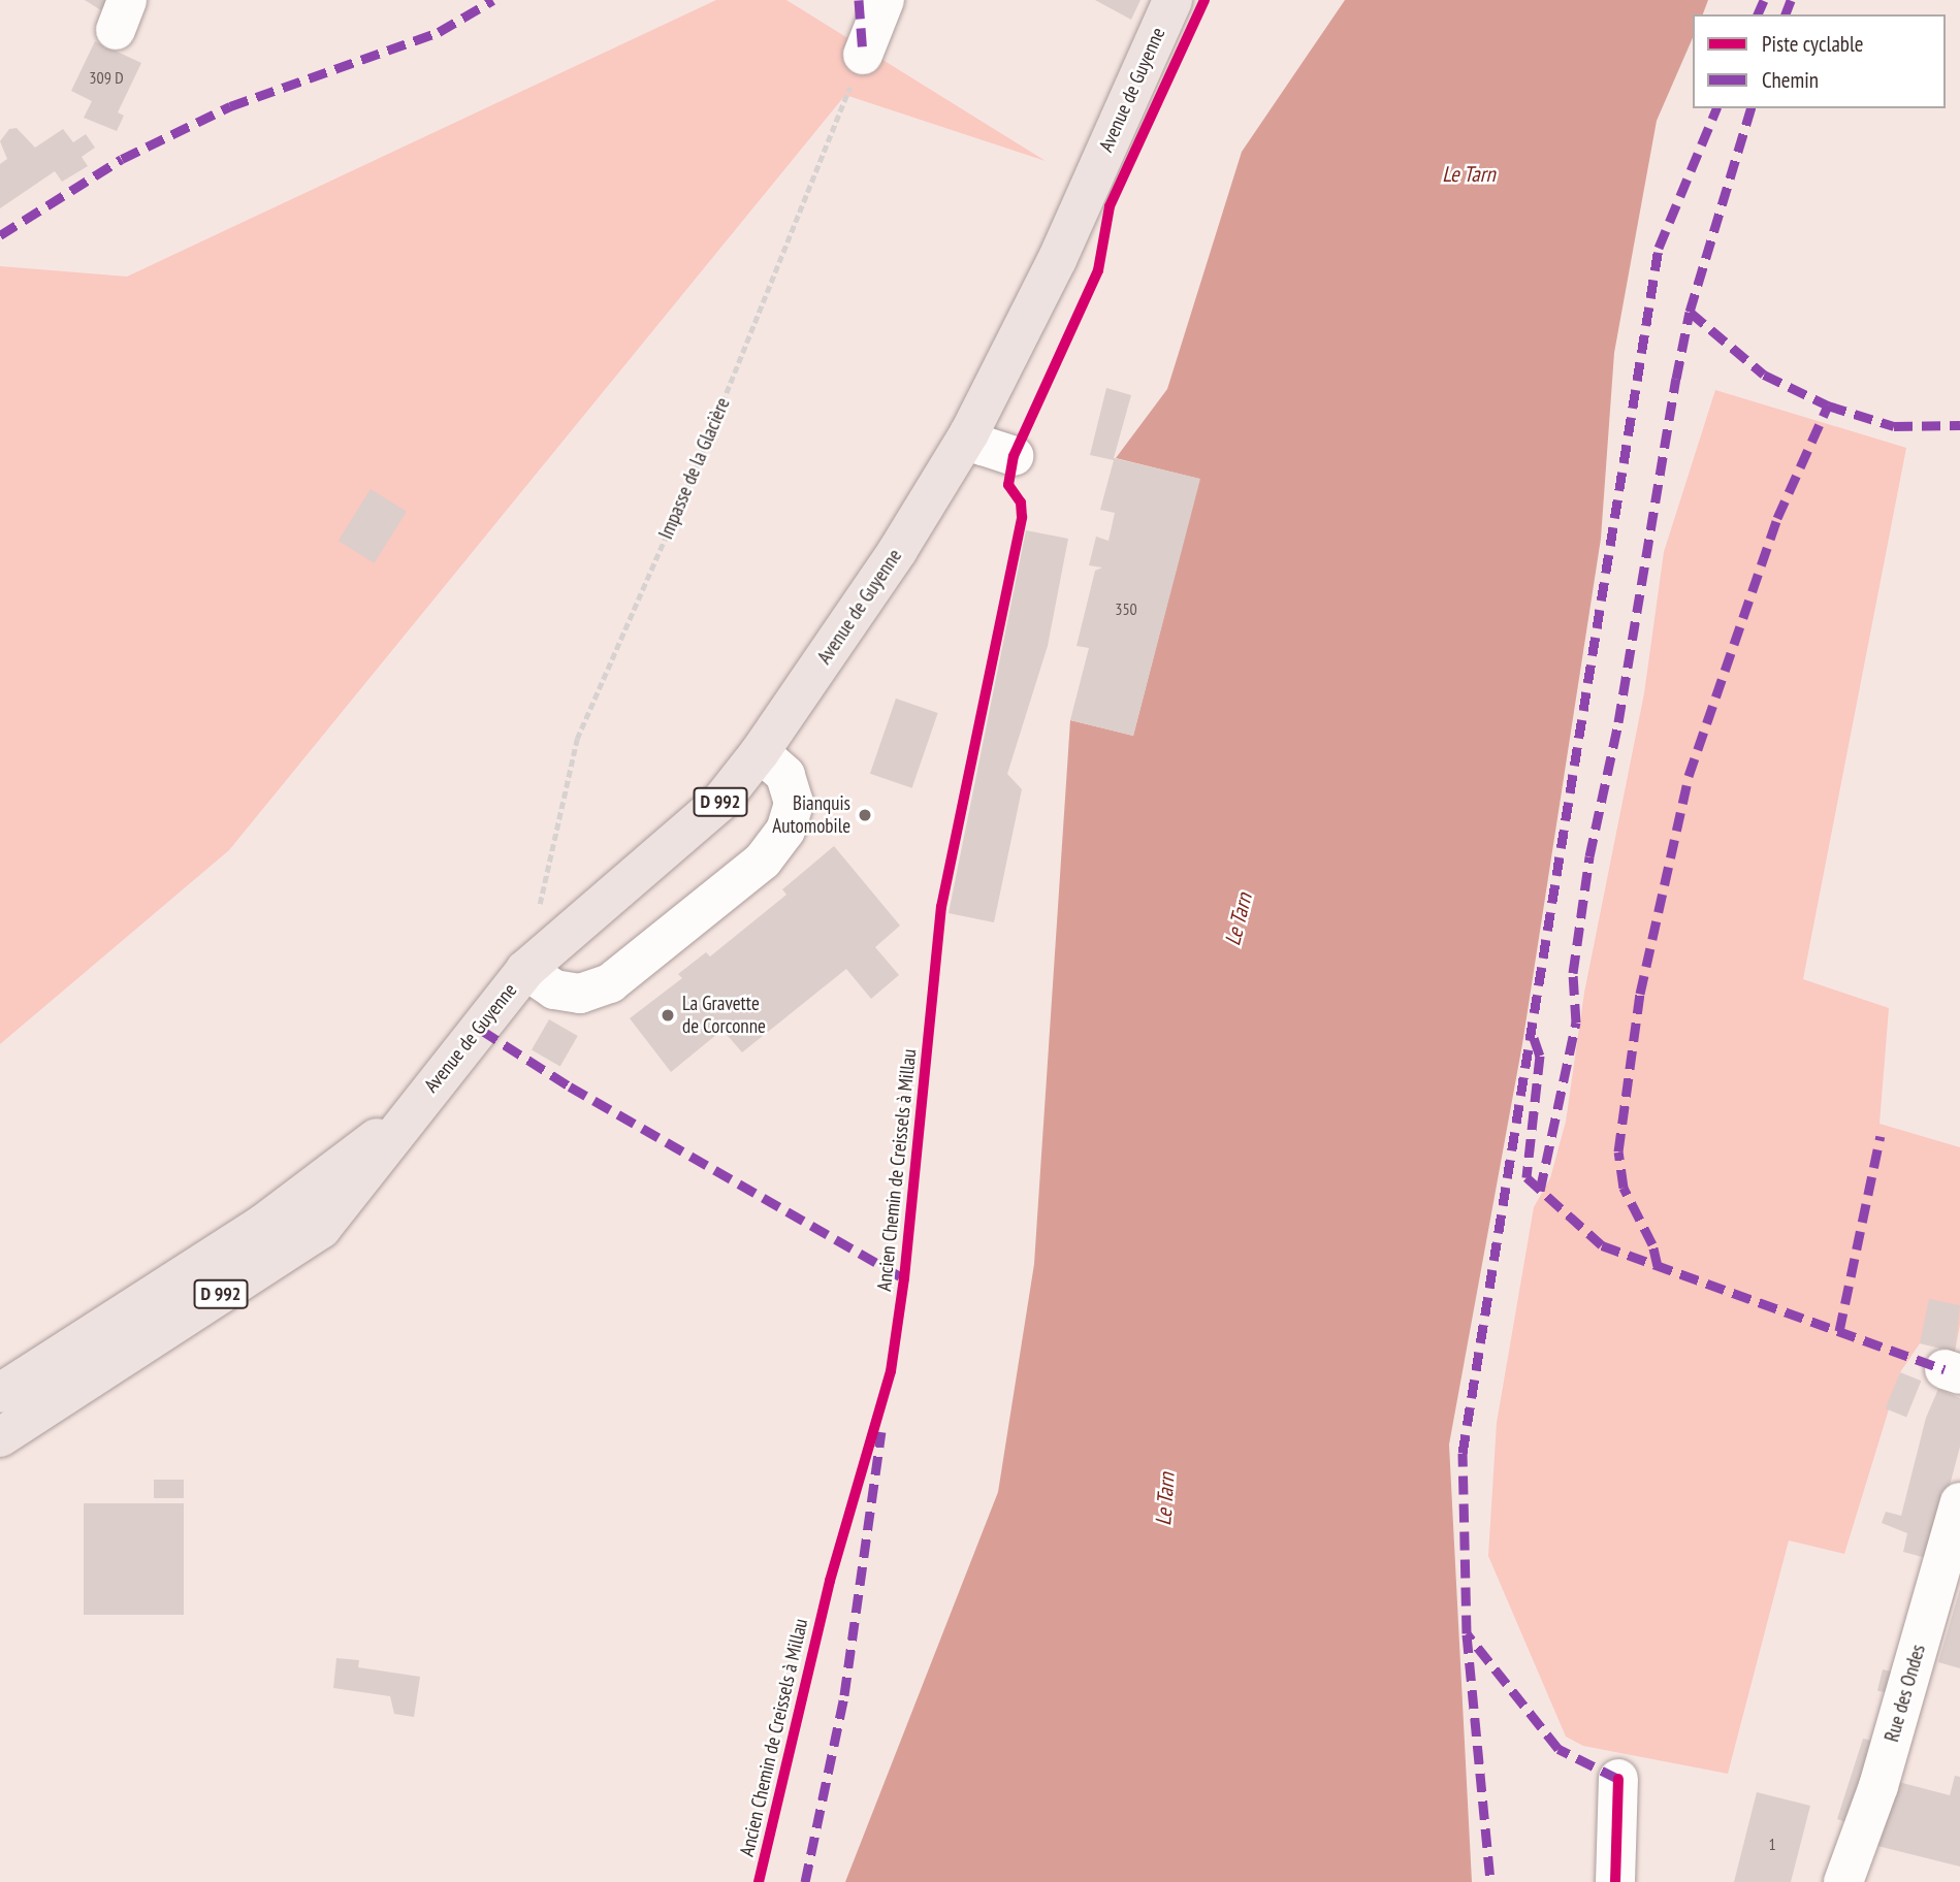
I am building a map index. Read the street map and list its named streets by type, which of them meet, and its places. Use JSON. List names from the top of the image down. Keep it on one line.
{"streets":{"main road":["Avenue de Guyenne","D 992"],"street":["Rue des Ondes"],"path":["Impasse de la Glacière"],"cycle path":["Ancien Chemin de Creissels à Millau"]},"crossings":[["Avenue de Guyenne","Impasse de la Glacière"]],"water":["Le Tarn"],"places":["Bianquis Automobile","La Gravette de Corconne"],"house_numbers":["309 D","350","1"],"legend":["Piste cyclable","Chemin"]}
